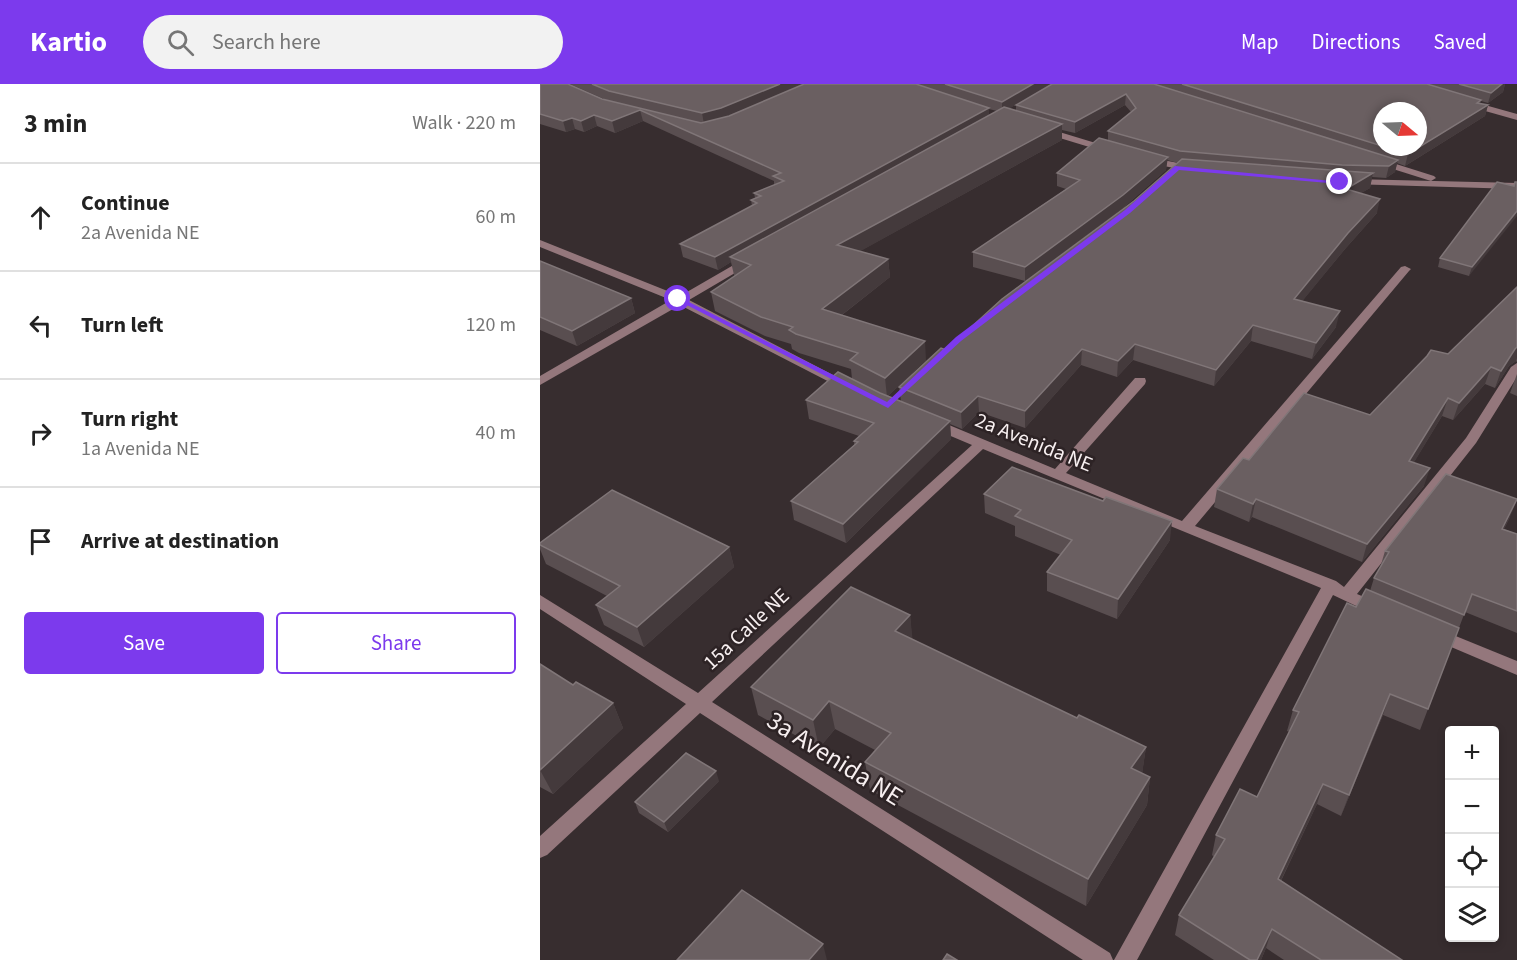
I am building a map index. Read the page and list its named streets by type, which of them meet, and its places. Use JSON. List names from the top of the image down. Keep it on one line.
{"streets":{"street":["2a Avenida NE","15a Calle NE","3a Avenida NE"]},"crossings":[["2a Avenida NE","15a Calle NE"],["15a Calle NE","3a Avenida NE"]],"north":"right","page":{"header":"Kartio","search":"Search here","nav":["Map","Directions","Saved"],"heading":["3 min","Walk · 220 m"],"list":[["Continue","2a Avenida NE","60 m"],["Turn left","120 m"],["Turn right","1a Avenida NE","40 m"],"Arrive at destination"],"buttons":["Save","Share"],"map_buttons":["+","−"]}}
